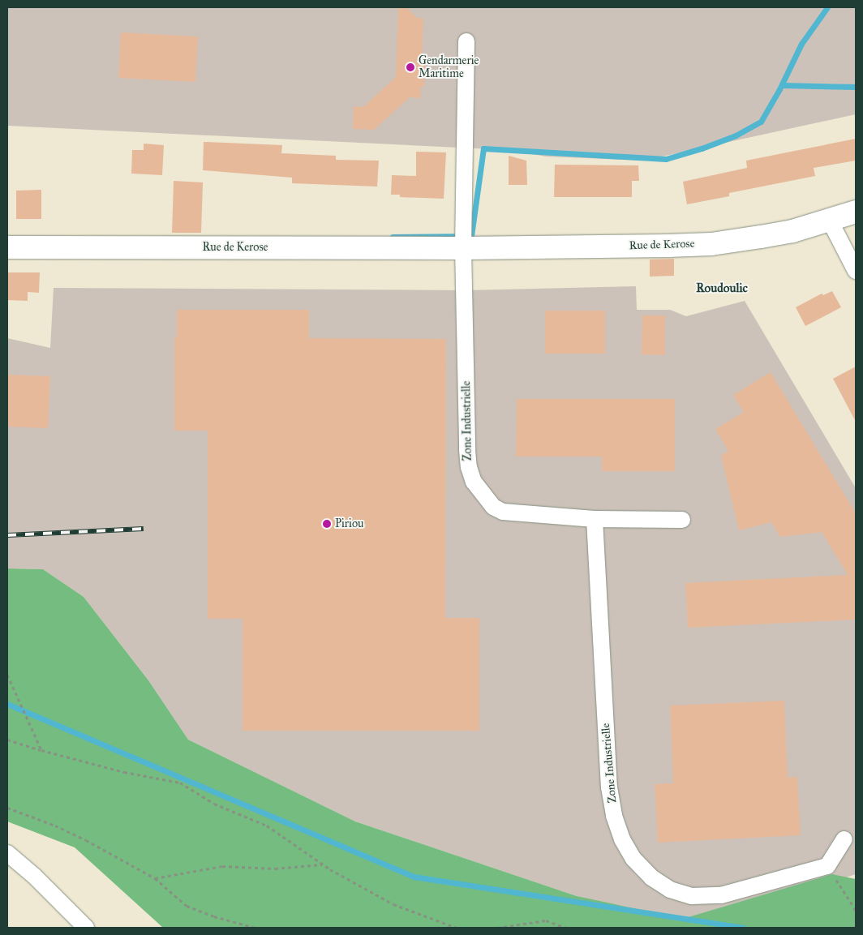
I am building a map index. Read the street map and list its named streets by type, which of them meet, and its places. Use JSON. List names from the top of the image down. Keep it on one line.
{"streets":{"street":["Rue de Kerose","Zone Industrielle"]},"crossings":[["Rue de Kerose","Zone Industrielle"]],"districts":["Roudoulic"],"places":["Gendarmerie Maritime","Piriou"]}
